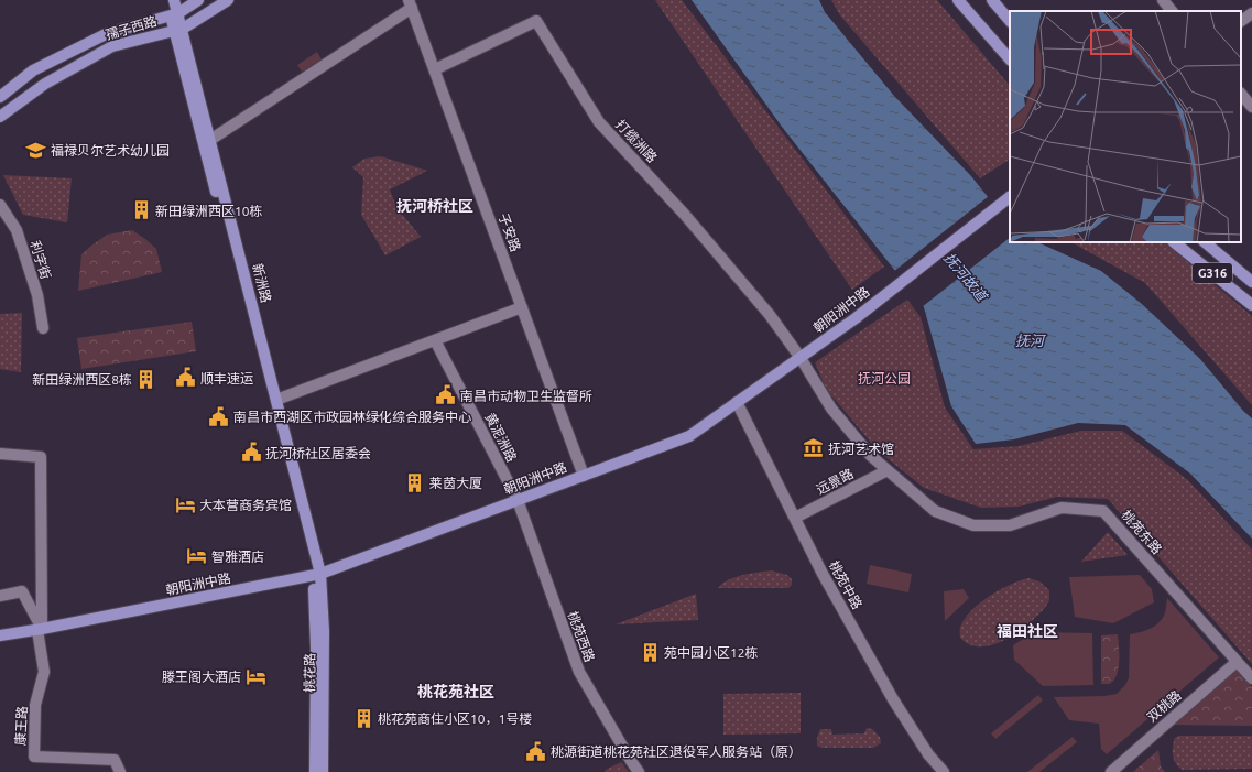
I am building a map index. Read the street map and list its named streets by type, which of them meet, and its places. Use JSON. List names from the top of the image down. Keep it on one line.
{"streets":{"main road":["孺子西路","G316","新洲路","朝阳洲中路","桃花路"],"street":["打缆洲路","子安路","利字街","黄泥洲路","远景路","桃苑东路","桃苑中路","桃苑西路","双桃路","康王路"]},"crossings":[["孺子西路","新洲路"],["打缆洲路","子安路"],["打缆洲路","朝阳洲中路"],["打缆洲路","桃苑东路"],["子安路","朝阳洲中路"],["新洲路","朝阳洲中路"],["新洲路","桃花路"],["朝阳洲中路","黄泥洲路"],["朝阳洲中路","桃苑东路"],["朝阳洲中路","桃苑中路"],["朝阳洲中路","桃苑西路"],["朝阳洲中路","桃花路"],["朝阳洲中路","康王路"],["黄泥洲路","桃苑西路"],["远景路","桃苑东路"],["远景路","桃苑中路"],["桃苑东路","双桃路"]],"districts":["抚河桥社区","福田社区","桃花苑社区"],"water":["抚河故道","抚河"],"parks":["抚河公园"],"places":{"school or university":["福禄贝尔艺术幼儿园"],"building":["新田绿洲西区10栋","新田绿洲西区8栋","莱茵大厦","苑中园小区12栋","桃花苑商住小区10，1号楼"],"public building":["顺丰速运","南昌市动物卫生监督所","南昌市西湖区市政园林绿化综合服务中心","抚河桥社区居委会","桃源街道桃花苑社区退役军人服务站（原）"],"museum":["抚河艺术馆"],"hotel":["大本营商务宾馆","智雅酒店","滕王阁大酒店"]}}
